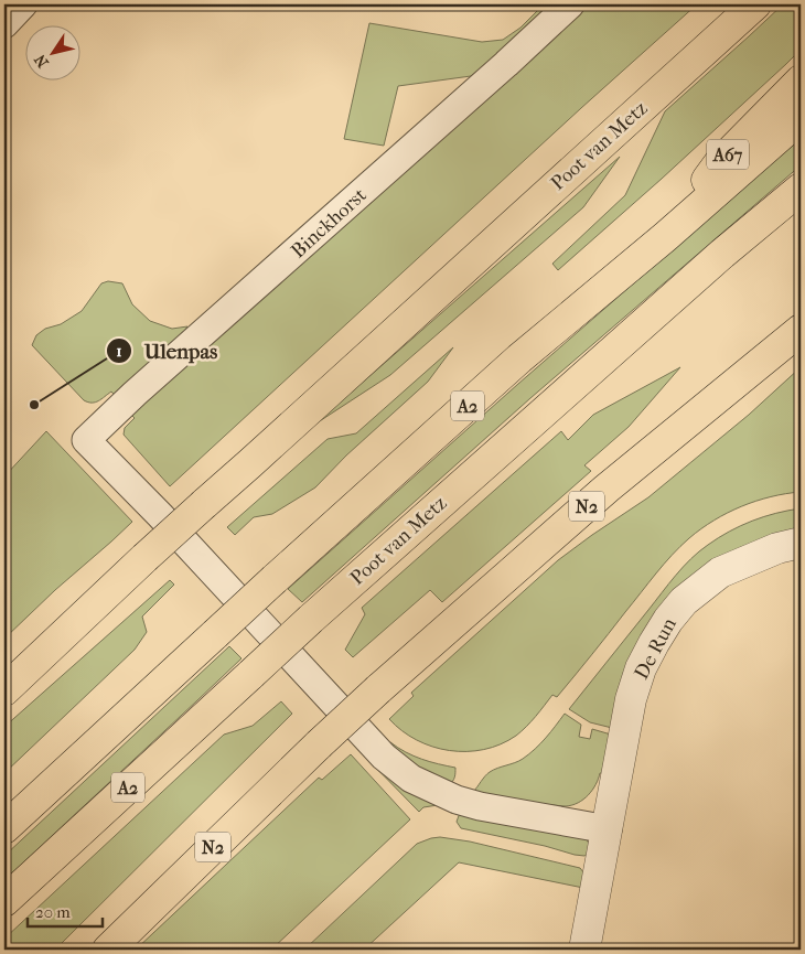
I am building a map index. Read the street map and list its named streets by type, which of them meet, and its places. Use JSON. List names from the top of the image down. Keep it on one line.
{"streets":{"highway":["Poot van Metz","A67","A2","N2"],"street":["Binckhorst","De Run"]},"crossings":[["A67","A2"],["Binckhorst","De Run"]],"places":["Ulenpas"],"scale_bar":"20 m","north":"bottom left"}
